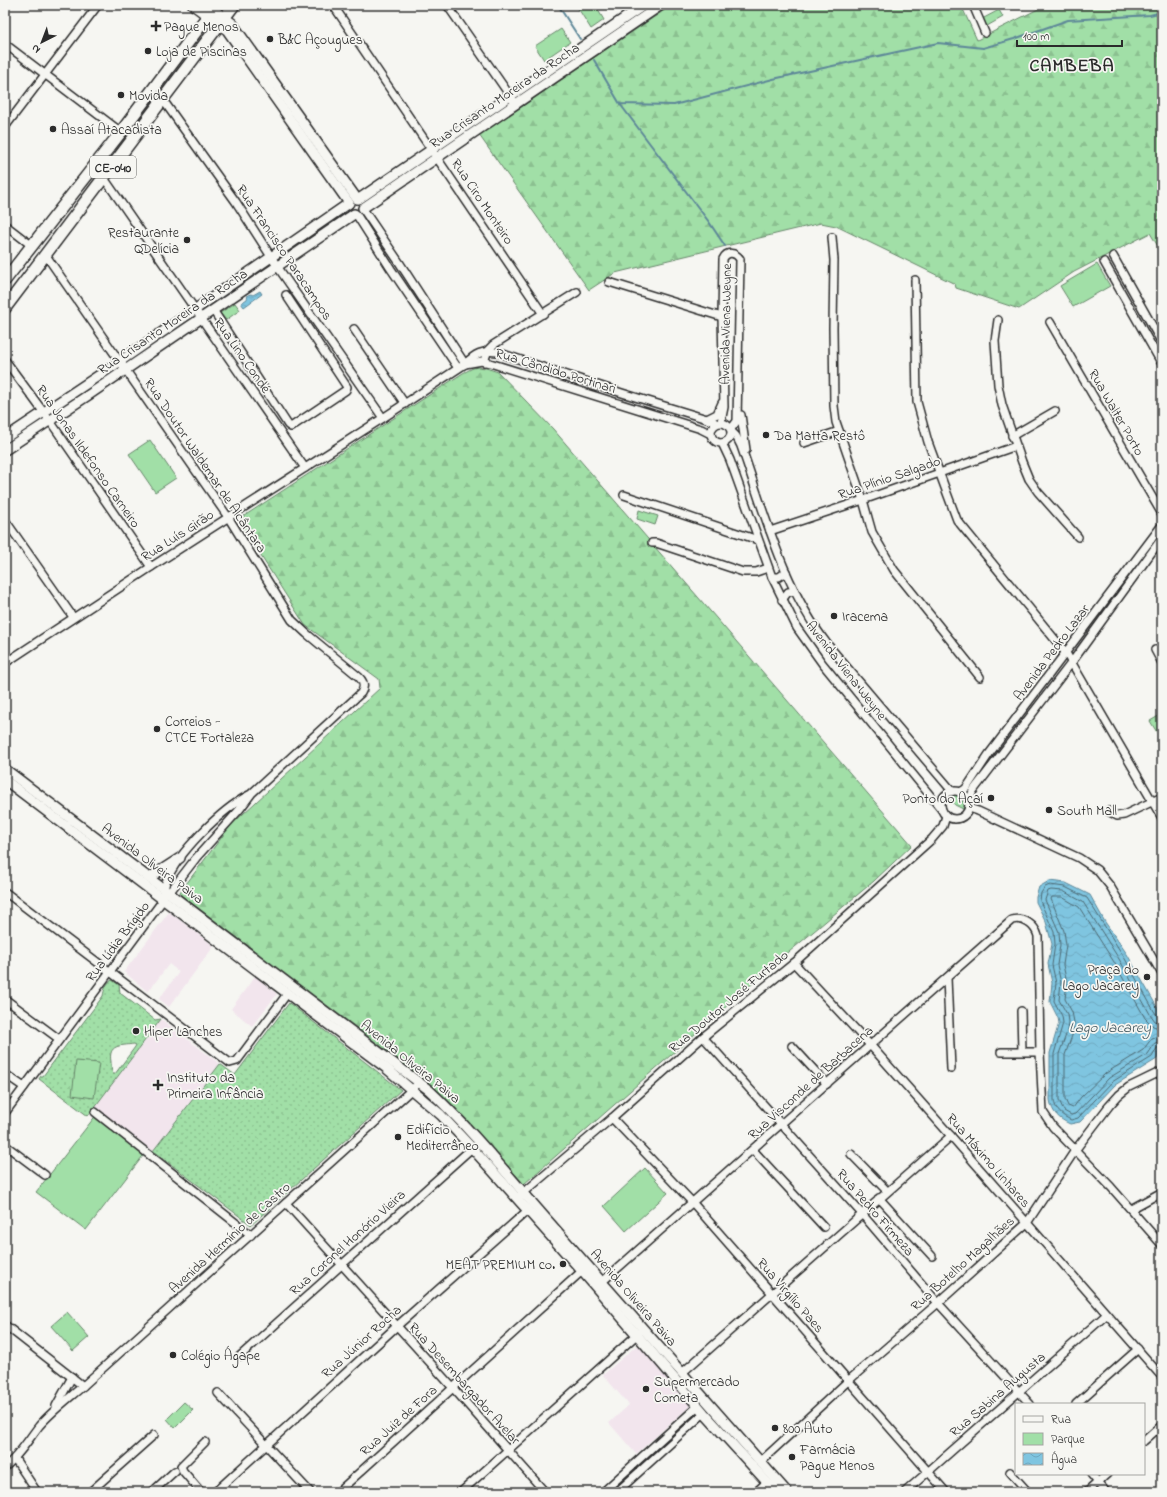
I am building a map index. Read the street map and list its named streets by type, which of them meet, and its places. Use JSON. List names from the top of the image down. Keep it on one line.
{"streets":{"highway":["CE-040"],"main road":["Rua Crisanto Moreira da Rocha","Avenida Oliveira Paiva"],"street":["Rua Ciro Monteiro","Rua Francisco Paracampos","Avenida Viena Weyne","Rua Lino Condé","Rua Cândido Portinari","Rua Walter Porto","Rua Jonas Ildefonso Carneiro","Rua Doutor Waldemar de Alcântara","Rua Plínio Salgado","Rua Luís Girão","Avenida Pedro Lazar","Rua Lídia Brígido","Rua Doutor José Furtado","Rua Visconde de Barbacena","Rua Máximo Linhares","Rua Pedro Firmeza","Avenida Hermínio de Castro","Rua Coronel Honório Vieira","Rua Botelho Magalhães","Rua Virgílio Paes","Rua Júnior Rocha","Rua Desembargador Avelar","Rua Sabina Augusta","Rua Juiz de Fora"]},"crossings":[["Rua Crisanto Moreira da Rocha","Rua Ciro Monteiro"],["Rua Crisanto Moreira da Rocha","Rua Francisco Paracampos"],["Rua Crisanto Moreira da Rocha","Rua Lino Condé"],["Rua Crisanto Moreira da Rocha","Rua Jonas Ildefonso Carneiro"],["Rua Crisanto Moreira da Rocha","Rua Doutor Waldemar de Alcântara"],["CE-040","Rua Francisco Paracampos"],["CE-040","Rua Lino Condé"],["CE-040","Rua Doutor Waldemar de Alcântara"],["Rua Francisco Paracampos","Rua Luís Girão"],["Avenida Viena Weyne","Rua Cândido Portinari"],["Avenida Viena Weyne","Rua Plínio Salgado"],["Avenida Viena Weyne","Avenida Pedro Lazar"],["Avenida Viena Weyne","Rua Doutor José Furtado"],["Rua Lino Condé","Rua Luís Girão"],["Rua Cândido Portinari","Rua Luís Girão"],["Rua Jonas Ildefonso Carneiro","Rua Luís Girão"],["Rua Doutor Waldemar de Alcântara","Rua Luís Girão"],["Rua Doutor Waldemar de Alcântara","Rua Lídia Brígido"],["Avenida Pedro Lazar","Rua Doutor José Furtado"],["Avenida Oliveira Paiva","Rua Lídia Brígido"],["Avenida Oliveira Paiva","Rua Doutor José Furtado"],["Avenida Oliveira Paiva","Rua Visconde de Barbacena"],["Avenida Oliveira Paiva","Avenida Hermínio de Castro"],["Avenida Oliveira Paiva","Rua Coronel Honório Vieira"],["Avenida Oliveira Paiva","Rua Botelho Magalhães"],["Avenida Oliveira Paiva","Rua Júnior Rocha"],["Avenida Oliveira Paiva","Rua Juiz de Fora"],["Rua Doutor José Furtado","Rua Máximo Linhares"],["Rua Doutor José Furtado","Rua Pedro Firmeza"],["Rua Doutor José Furtado","Rua Virgílio Paes"],["Rua Visconde de Barbacena","Rua Máximo Linhares"],["Rua Visconde de Barbacena","Rua Pedro Firmeza"],["Rua Visconde de Barbacena","Rua Virgílio Paes"],["Rua Máximo Linhares","Rua Botelho Magalhães"],["Rua Máximo Linhares","Rua Sabina Augusta"],["Rua Pedro Firmeza","Rua Botelho Magalhães"],["Rua Pedro Firmeza","Rua Sabina Augusta"],["Avenida Hermínio de Castro","Rua Desembargador Avelar"],["Rua Coronel Honório Vieira","Rua Desembargador Avelar"],["Rua Botelho Magalhães","Rua Virgílio Paes"],["Rua Virgílio Paes","Rua Sabina Augusta"],["Rua Júnior Rocha","Rua Desembargador Avelar"],["Rua Desembargador Avelar","Rua Juiz de Fora"]],"districts":["CAMBEBA"],"water":["Lago Jacarey"],"places":{"health":["Pague Menos","Instituto da Primeira Infância"],"other":["B&C Açougues","Loja de Piscinas","Movida","Assaí Atacadista","Restaurante QDelícia","Da Matta Restô","Iracema","Correios - CTCE Fortaleza","Ponto do Açaí","South Mall","Praça do Lago Jacarey","Hiper Lanches","Edifício Mediterrâneo","MEAT PREMIUM co.","Colégio Ágape","Supermercado Cometa","800 Auto","Farmácia Pague Menos"]},"legend":["Rua","Parque","Água"],"scale_bar":"100 m","north":"bottom left"}
